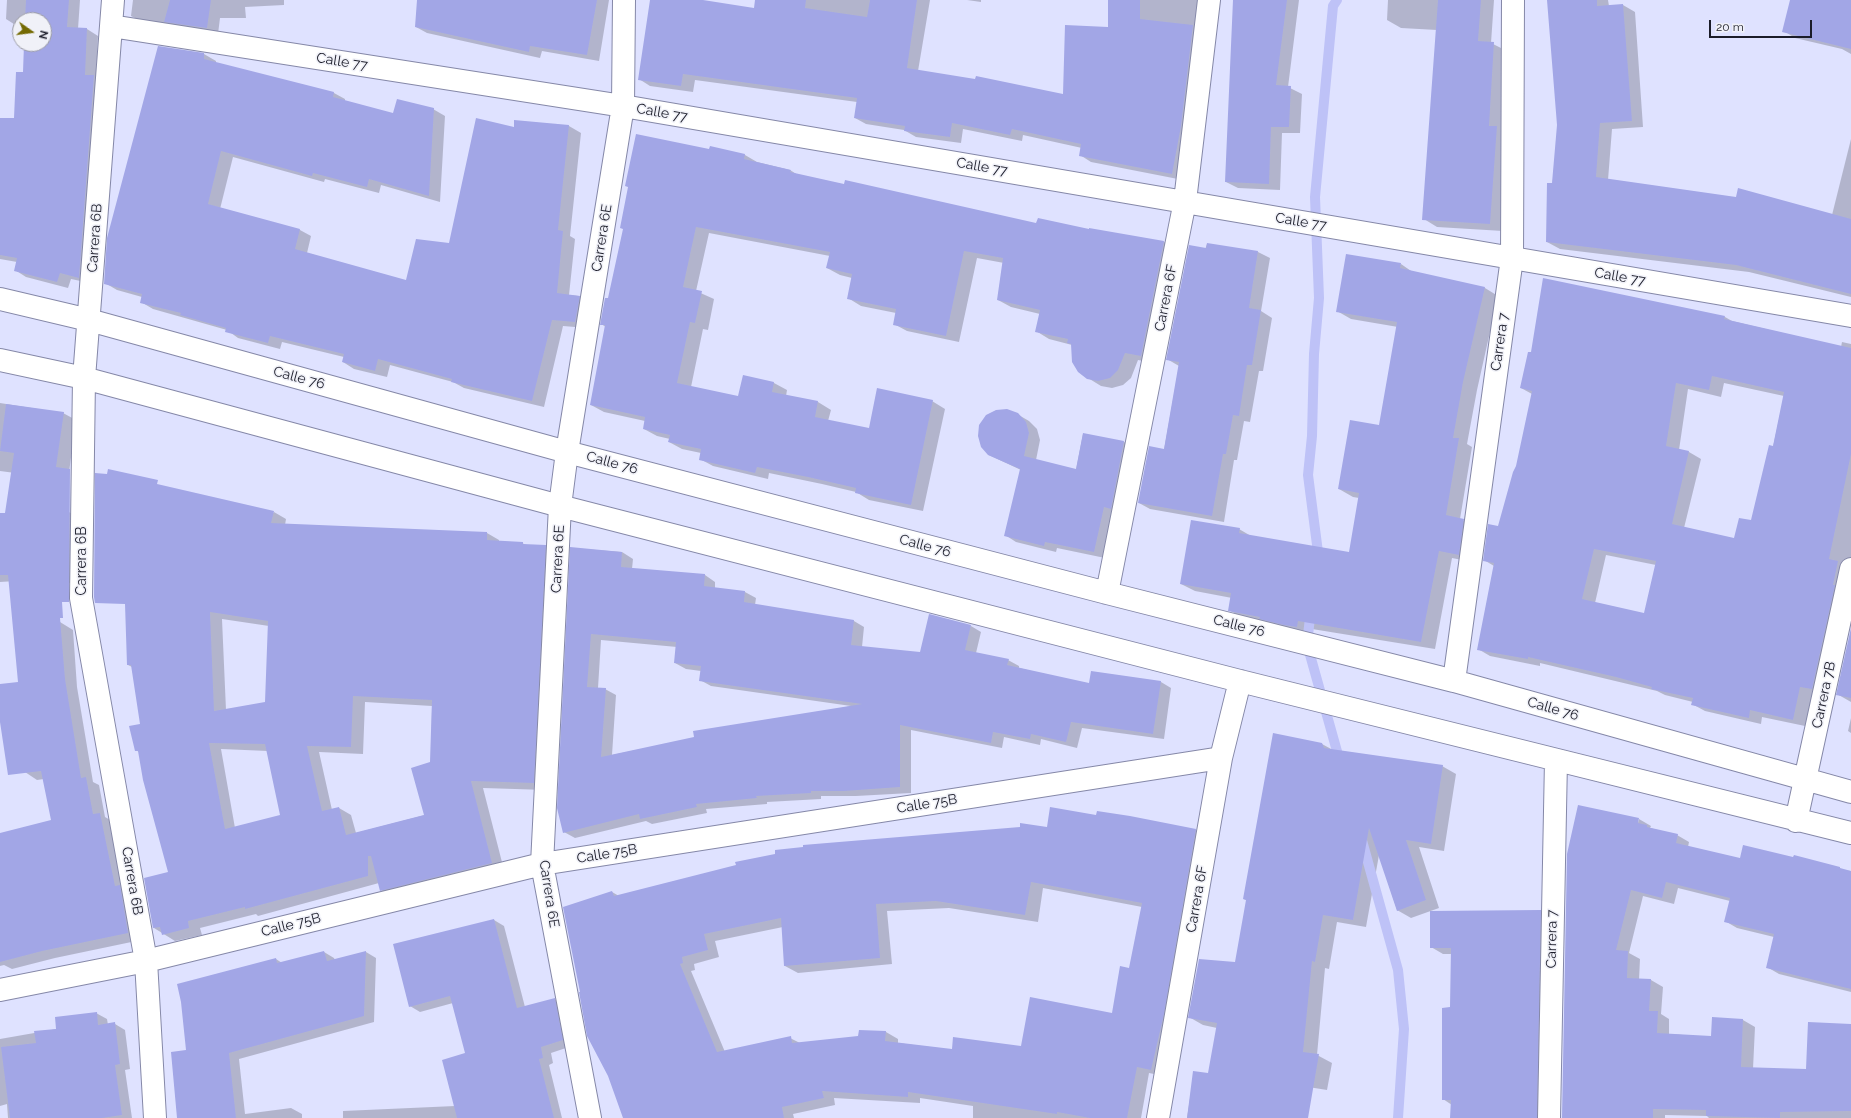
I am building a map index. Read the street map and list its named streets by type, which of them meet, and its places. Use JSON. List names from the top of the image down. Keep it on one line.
{"streets":{"street":["Calle 77","Carrera 6B","Carrera 6E","Carrera 6F","Carrera 7","Calle 76","Carrera 7B","Calle 75B"]},"crossings":[["Calle 77","Carrera 6B"],["Calle 77","Carrera 6E"],["Calle 77","Carrera 6F"],["Calle 77","Carrera 7"],["Carrera 6B","Calle 76"],["Carrera 6B","Calle 75B"],["Carrera 6E","Calle 76"],["Carrera 6E","Calle 75B"],["Carrera 6F","Calle 76"],["Carrera 6F","Calle 75B"],["Carrera 7","Calle 76"],["Calle 76","Carrera 7B"]],"scale_bar":"20 m","north":"right"}
